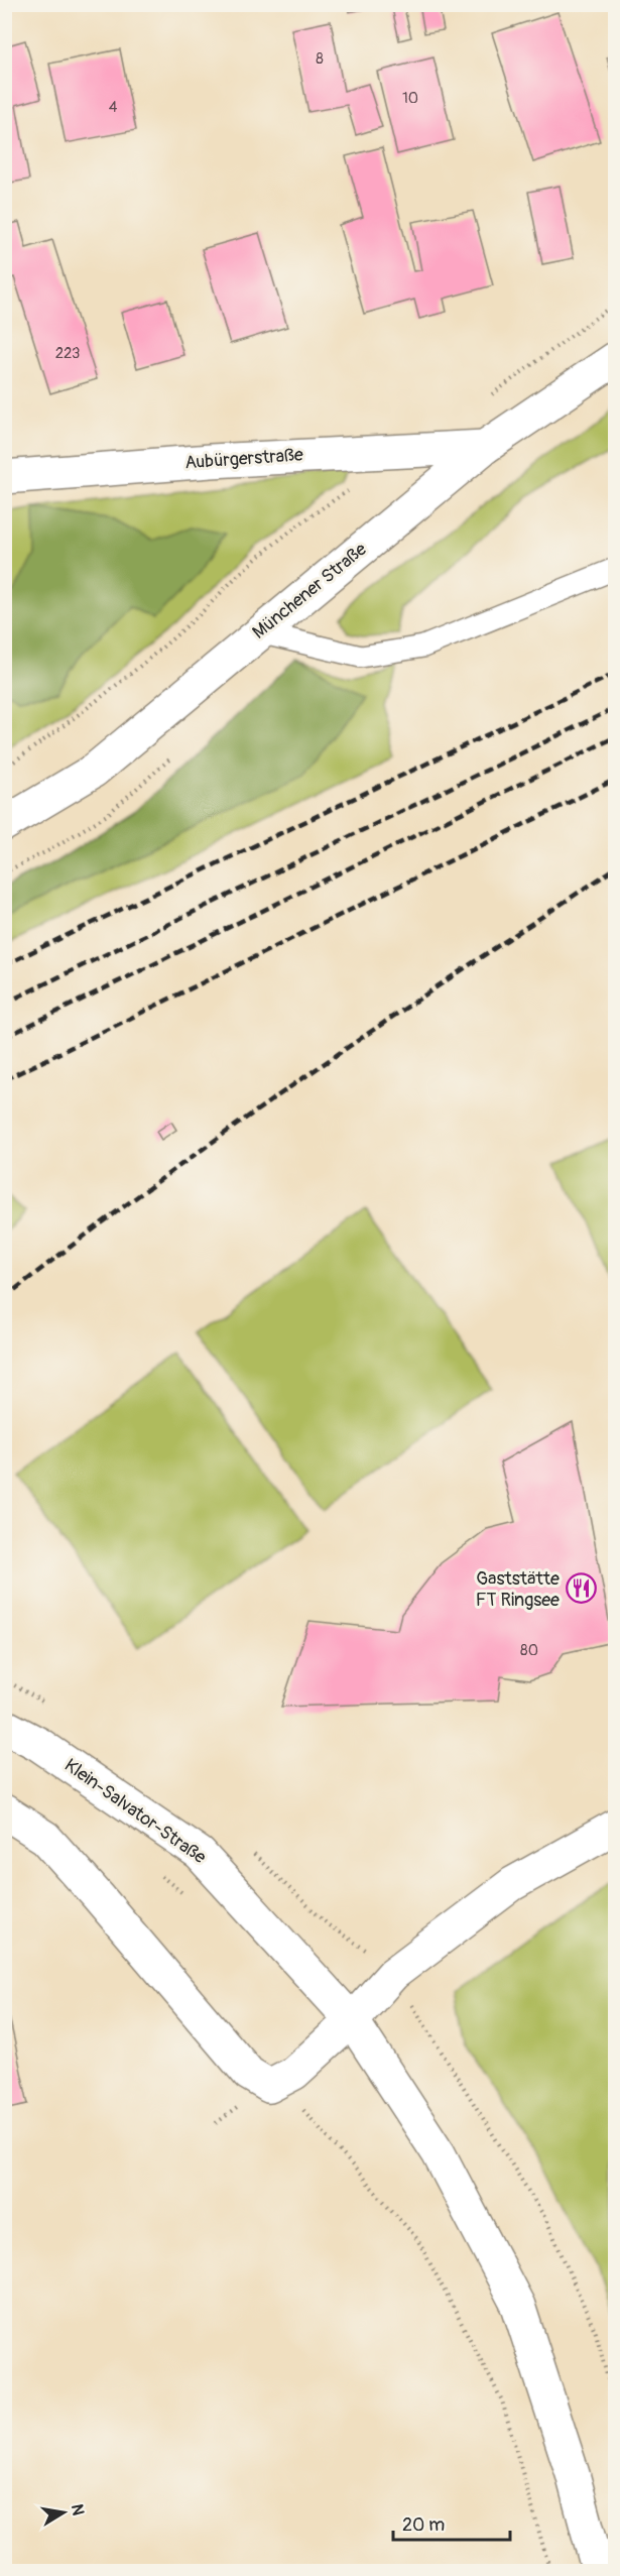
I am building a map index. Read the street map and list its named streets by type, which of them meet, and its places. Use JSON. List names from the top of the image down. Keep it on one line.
{"streets":{"main road":["Aubürgerstraße","Münchener Straße","Klein-Salvator-Straße"]},"crossings":[["Aubürgerstraße","Münchener Straße"]],"places":{"restaurant":["Gaststätte FT Ringsee"]},"house_numbers":["8","10","4","223","80"],"scale_bar":"20 m","north":"right"}
